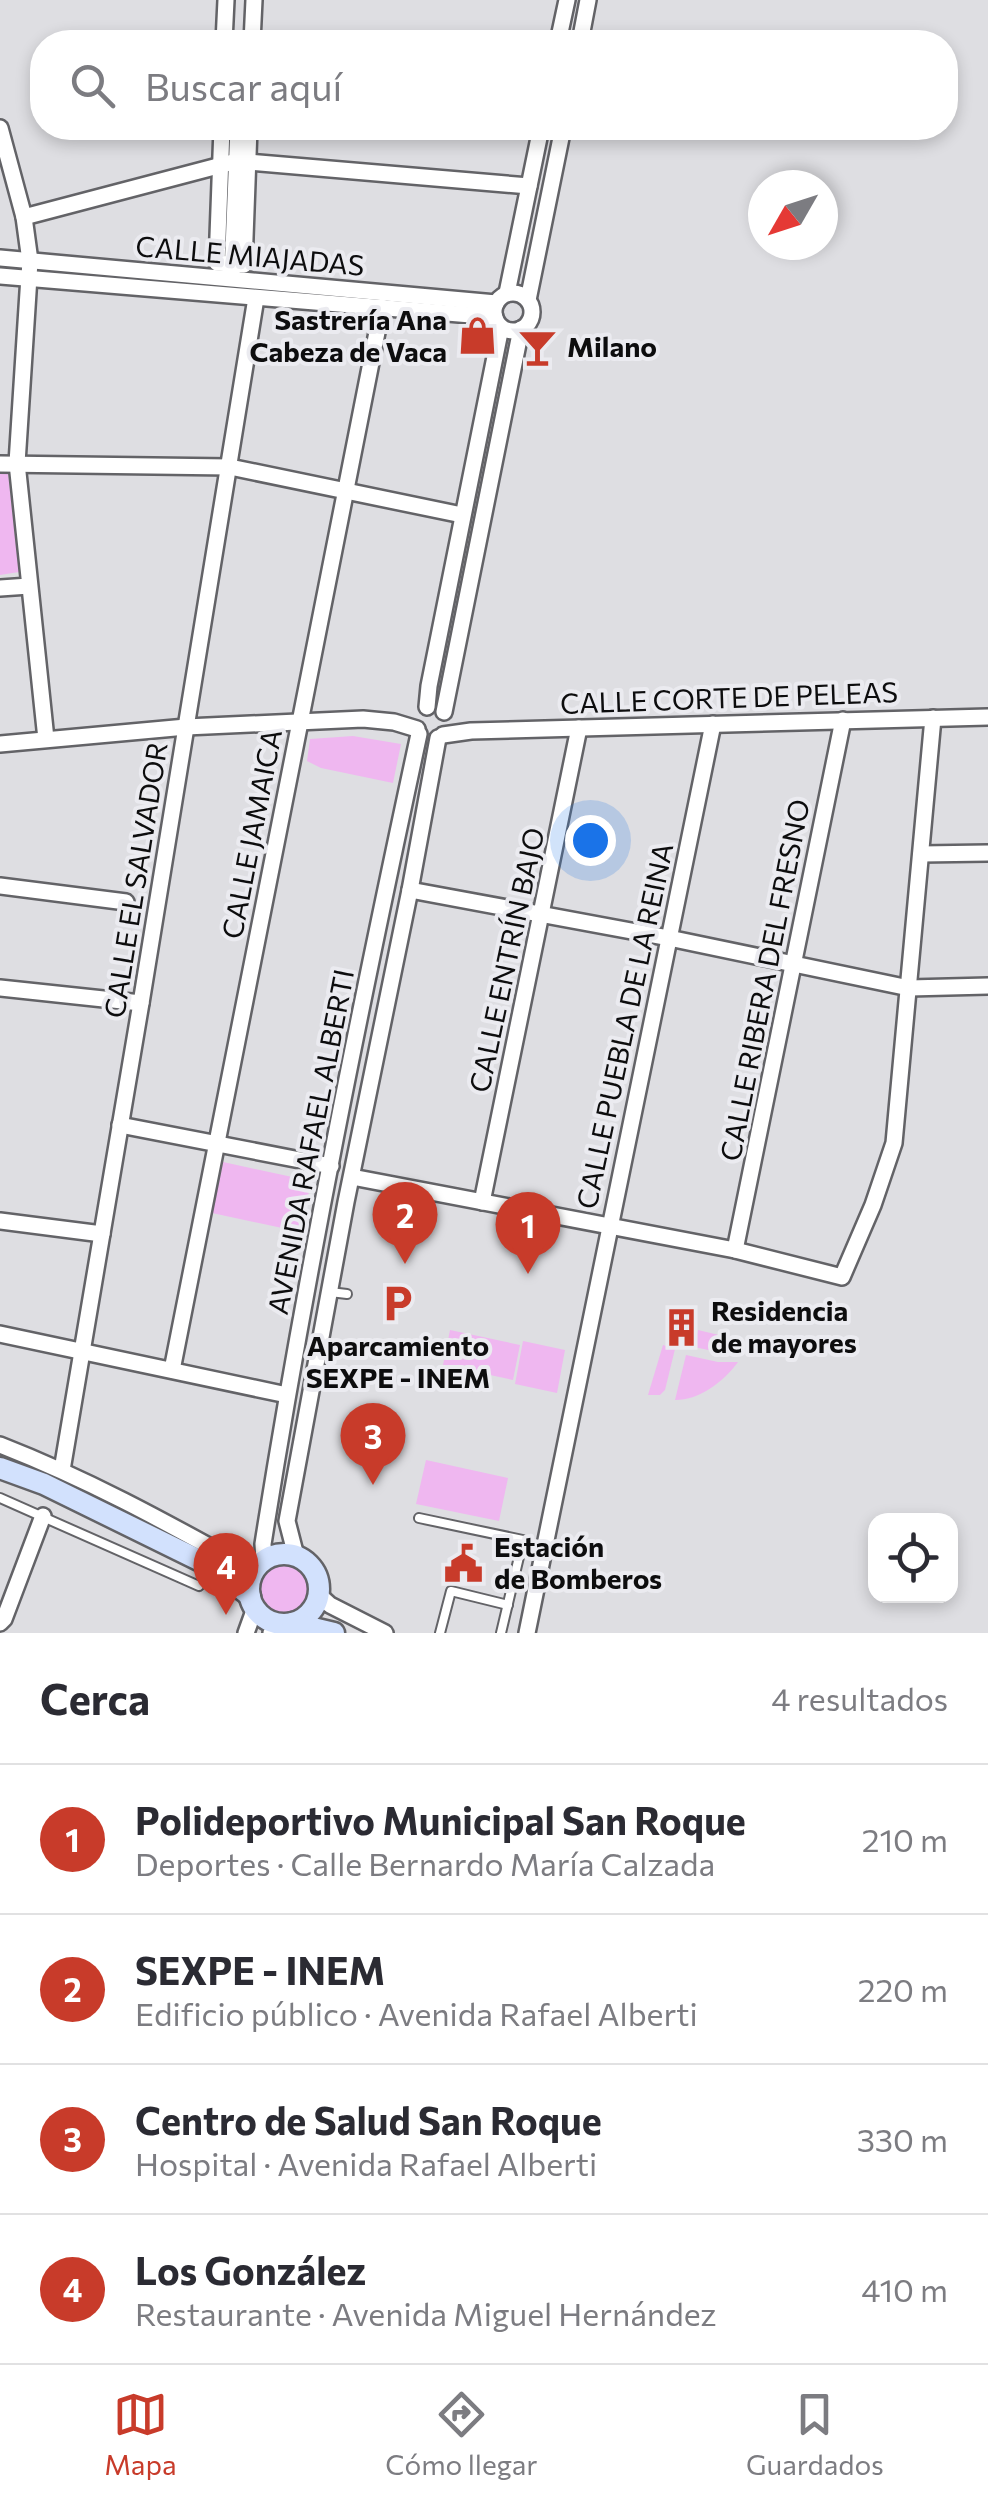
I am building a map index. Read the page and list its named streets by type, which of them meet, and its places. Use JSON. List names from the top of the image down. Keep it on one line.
{"streets":{"street":["CALLE MIAJADAS","CALLE CORTE DE PELEAS","CALLE JAMAICA","CALLE EL SALVADOR","CALLE ENTRÍN BAJO","CALLE RIBERA DEL FRESNO","CALLE PUEBLA DE LA REINA","AVENIDA RAFAEL ALBERTI"]},"crossings":[["CALLE MIAJADAS","CALLE JAMAICA"],["CALLE MIAJADAS","CALLE EL SALVADOR"],["CALLE CORTE DE PELEAS","CALLE ENTRÍN BAJO"],["CALLE CORTE DE PELEAS","CALLE RIBERA DEL FRESNO"],["CALLE CORTE DE PELEAS","CALLE PUEBLA DE LA REINA"],["CALLE CORTE DE PELEAS","AVENIDA RAFAEL ALBERTI"]],"places":{"shop":["Sastrería Ana Cabeza de Vaca"],"bar":["Milano"],"parking":["Aparcamiento SEXPE - INEM"],"building":["Residencia de mayores"],"public building":["Estación de Bomberos"]},"north":"bottom left","page":{"search":"Buscar aquí","pins":["2","1","3","4"],"heading":["Cerca","4 resultados"],"list":[{"mark":"1","name":"Polideportivo Municipal San Roque","note":"Deportes · Calle Bernardo María Calzada","value":"210 m"},{"mark":"2","name":"SEXPE - INEM","note":"Edificio público · Avenida Rafael Alberti","value":"220 m"},{"mark":"3","name":"Centro de Salud San Roque","note":"Hospital · Avenida Rafael Alberti","value":"330 m"},{"mark":"4","name":"Los González","note":"Restaurante · Avenida Miguel Hernández","value":"410 m"}],"nav":["Mapa","Cómo llegar","Guardados"]}}
